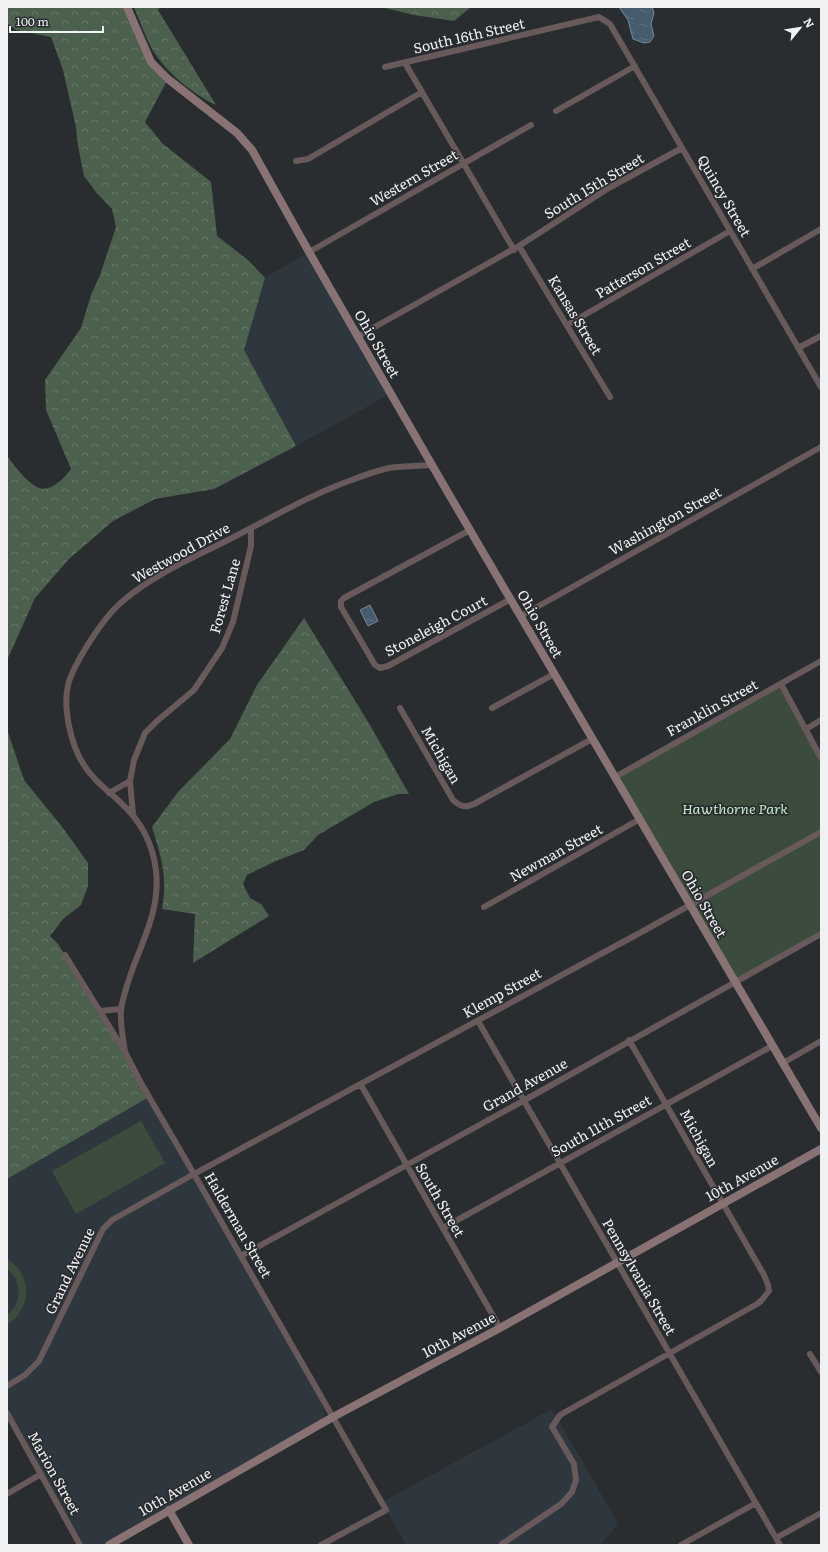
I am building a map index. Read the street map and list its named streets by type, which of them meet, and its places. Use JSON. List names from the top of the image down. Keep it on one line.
{"streets":{"street":["South 16th Street","Western Street","South 15th Street","Quincy Street","Patterson Street","Kansas Street","Ohio Street","Washington Street","Westwood Drive","Forest Lane","Stoneleigh Court","Franklin Street","Michigan","Newman Street","Klemp Street","Grand Avenue","South 11th Street","10th Avenue","South Street","Halderman Street","Pennsylvania Street","Marion Street"]},"crossings":[["South 16th Street","Quincy Street"],["South 16th Street","Kansas Street"],["Western Street","Kansas Street"],["Western Street","Ohio Street"],["South 15th Street","Quincy Street"],["South 15th Street","Kansas Street"],["South 15th Street","Ohio Street"],["Quincy Street","Patterson Street"],["Patterson Street","Kansas Street"],["Ohio Street","Washington Street"],["Ohio Street","Westwood Drive"],["Ohio Street","Stoneleigh Court"],["Ohio Street","Franklin Street"],["Ohio Street","Michigan"],["Ohio Street","Newman Street"],["Ohio Street","Klemp Street"],["Ohio Street","Grand Avenue"],["Ohio Street","South 11th Street"],["Westwood Drive","Forest Lane"],["Westwood Drive","Halderman Street"],["Michigan","Grand Avenue"],["Michigan","South 11th Street"],["Michigan","10th Avenue"],["Michigan","Pennsylvania Street"],["Klemp Street","Grand Avenue"],["Klemp Street","South Street"],["Klemp Street","Halderman Street"],["Klemp Street","Pennsylvania Street"],["Grand Avenue","South Street"],["Grand Avenue","Halderman Street"],["Grand Avenue","Pennsylvania Street"],["South 11th Street","South Street"],["South 11th Street","Pennsylvania Street"],["10th Avenue","South Street"],["10th Avenue","Halderman Street"],["10th Avenue","Pennsylvania Street"]],"parks":["Hawthorne Park"],"scale_bar":"100 m","north":"top right"}
